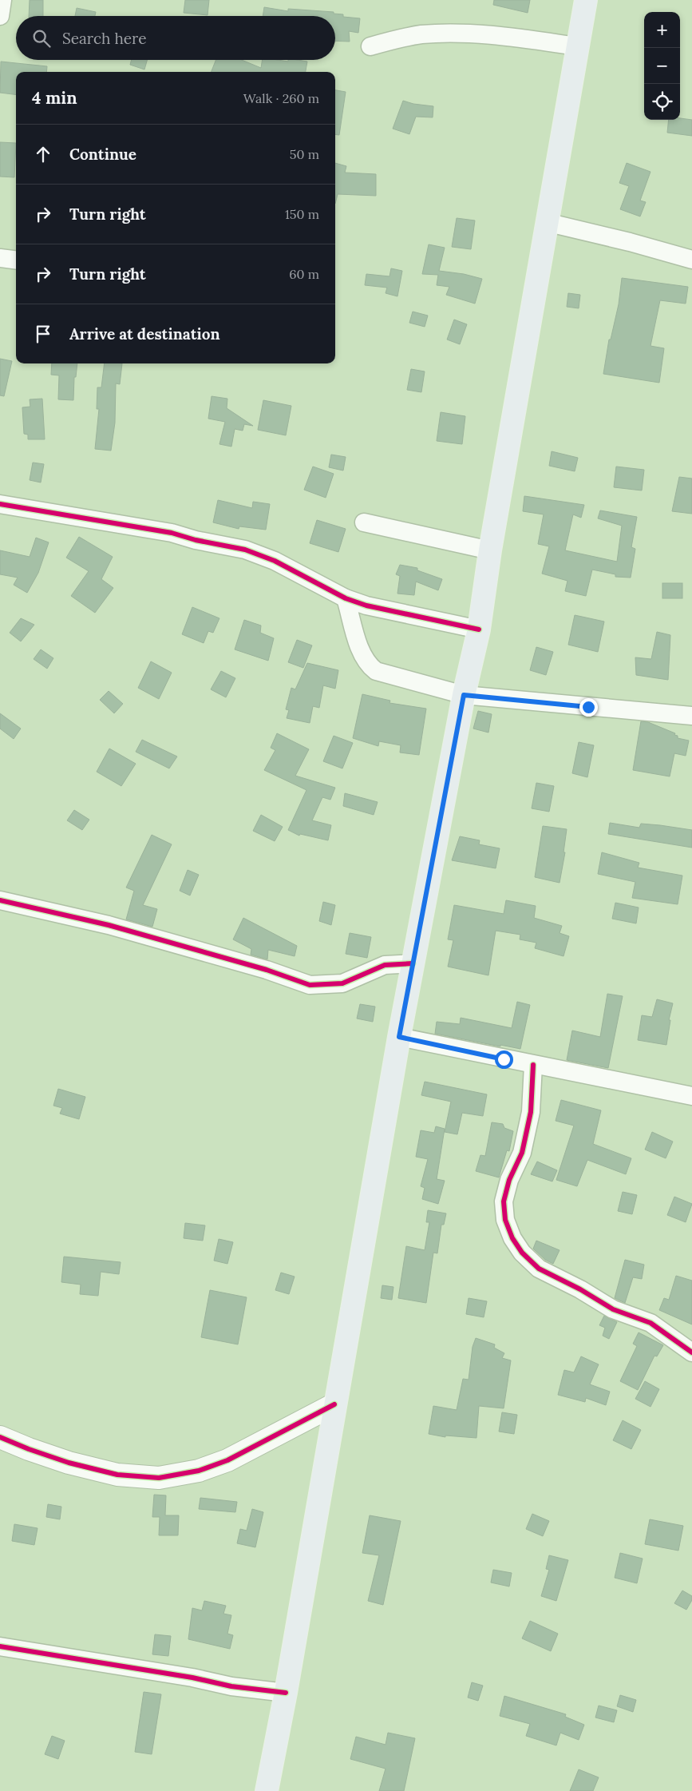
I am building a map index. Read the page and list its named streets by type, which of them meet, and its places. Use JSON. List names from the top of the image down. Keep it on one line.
{"page":{"map_buttons":["+","−"],"search":"Search here","heading":["4 min","Walk · 260 m"],"list":[["Continue","50 m"],["Turn right","150 m"],["Turn right","60 m"],"Arrive at destination"]}}
